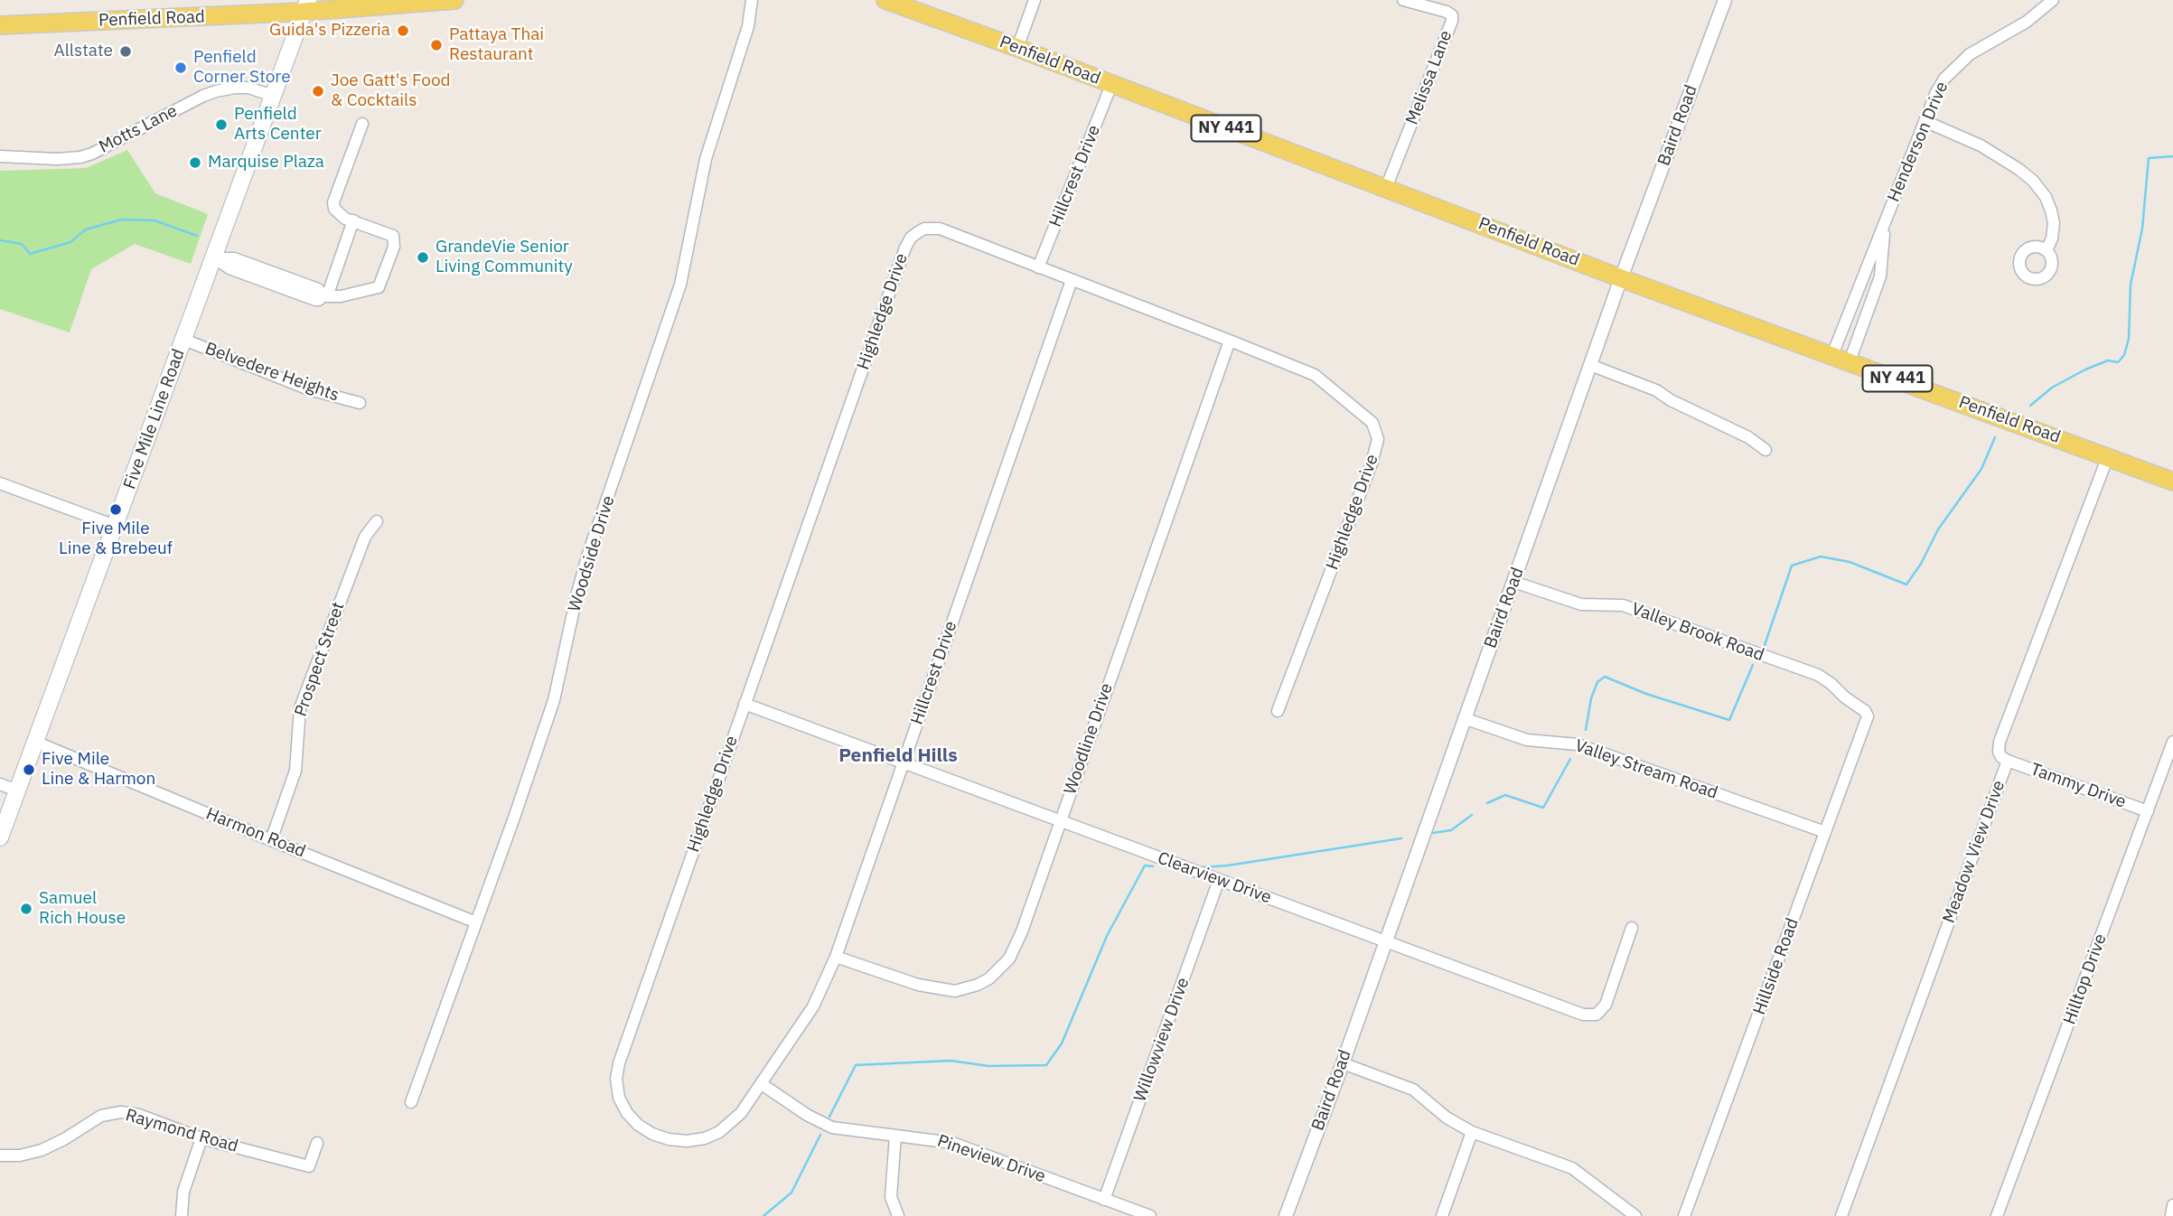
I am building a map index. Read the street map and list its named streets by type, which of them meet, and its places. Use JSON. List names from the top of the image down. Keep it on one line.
{"streets":{"main road":["Penfield Road","NY 441","Five Mile Line Road"],"street":["Melissa Lane","Baird Road","Motts Lane","Henderson Drive","Hillcrest Drive","Highledge Drive","Belvedere Heights","Woodside Drive","Valley Brook Road","Prospect Street","Woodline Drive","Valley Stream Road","Tammy Drive","Harmon Road","Meadow View Drive","Clearview Drive","Hillside Road","Hilltop Drive","Willowview Drive","Raymond Road","Pineview Drive"]},"crossings":[["Penfield Road","Melissa Lane"],["Penfield Road","Baird Road"],["Penfield Road","Henderson Drive"],["Penfield Road","Hillcrest Drive"],["Penfield Road","Five Mile Line Road"],["Penfield Road","Meadow View Drive"],["Baird Road","Valley Brook Road"],["Baird Road","Valley Stream Road"],["Baird Road","Clearview Drive"],["Motts Lane","Five Mile Line Road"],["Hillcrest Drive","Highledge Drive"],["Hillcrest Drive","Woodline Drive"],["Hillcrest Drive","Clearview Drive"],["Hillcrest Drive","Pineview Drive"],["Highledge Drive","Woodline Drive"],["Highledge Drive","Clearview Drive"],["Belvedere Heights","Five Mile Line Road"],["Five Mile Line Road","Harmon Road"],["Woodside Drive","Harmon Road"],["Valley Brook Road","Hillside Road"],["Prospect Street","Harmon Road"],["Woodline Drive","Clearview Drive"],["Valley Stream Road","Hillside Road"],["Tammy Drive","Meadow View Drive"],["Tammy Drive","Hilltop Drive"],["Clearview Drive","Willowview Drive"],["Willowview Drive","Pineview Drive"]],"districts":["Penfield Hills"],"places":["Guida's Pizzeria","Pattaya Thai Restaurant","Allstate","Penfield Corner Store","Joe Gatt's Food & Cocktails","Penfield Arts Center","Marquise Plaza","GrandeVie Senior Living Community","Five Mile Line & Brebeuf","Five Mile Line & Harmon","Samuel Rich House"]}
